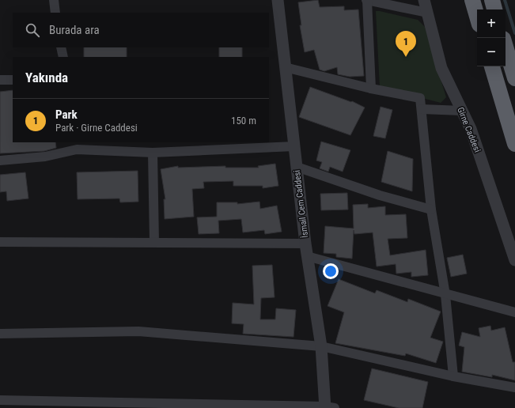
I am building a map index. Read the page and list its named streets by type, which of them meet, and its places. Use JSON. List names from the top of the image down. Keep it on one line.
{"streets":{"street":["Girne Caddesi","İsmail Cem Caddesi"]},"page":{"map_buttons":["+","−"],"search":"Burada ara","pins":"1","heading":"Yakında","list":[{"mark":"1","name":"Park","note":"Park · Girne Caddesi","value":"150 m"}]}}
